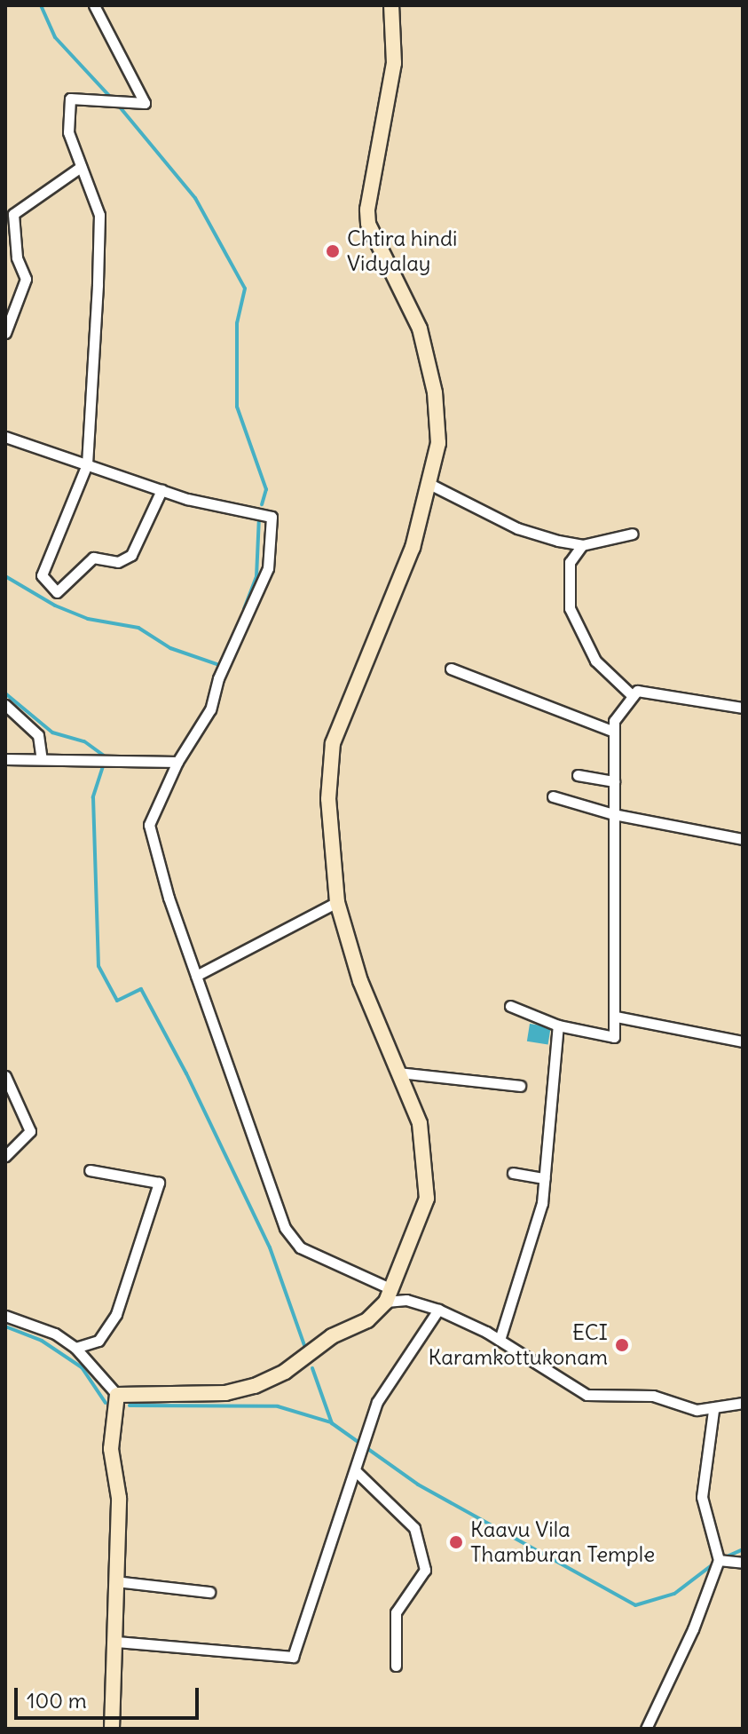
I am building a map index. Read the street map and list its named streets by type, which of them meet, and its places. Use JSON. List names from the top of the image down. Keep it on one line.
{"places":["Chtira hindi Vidyalay","ECI Karamkottukonam","Kaavu Vila Thamburan Temple"],"scale_bar":"100 m"}
